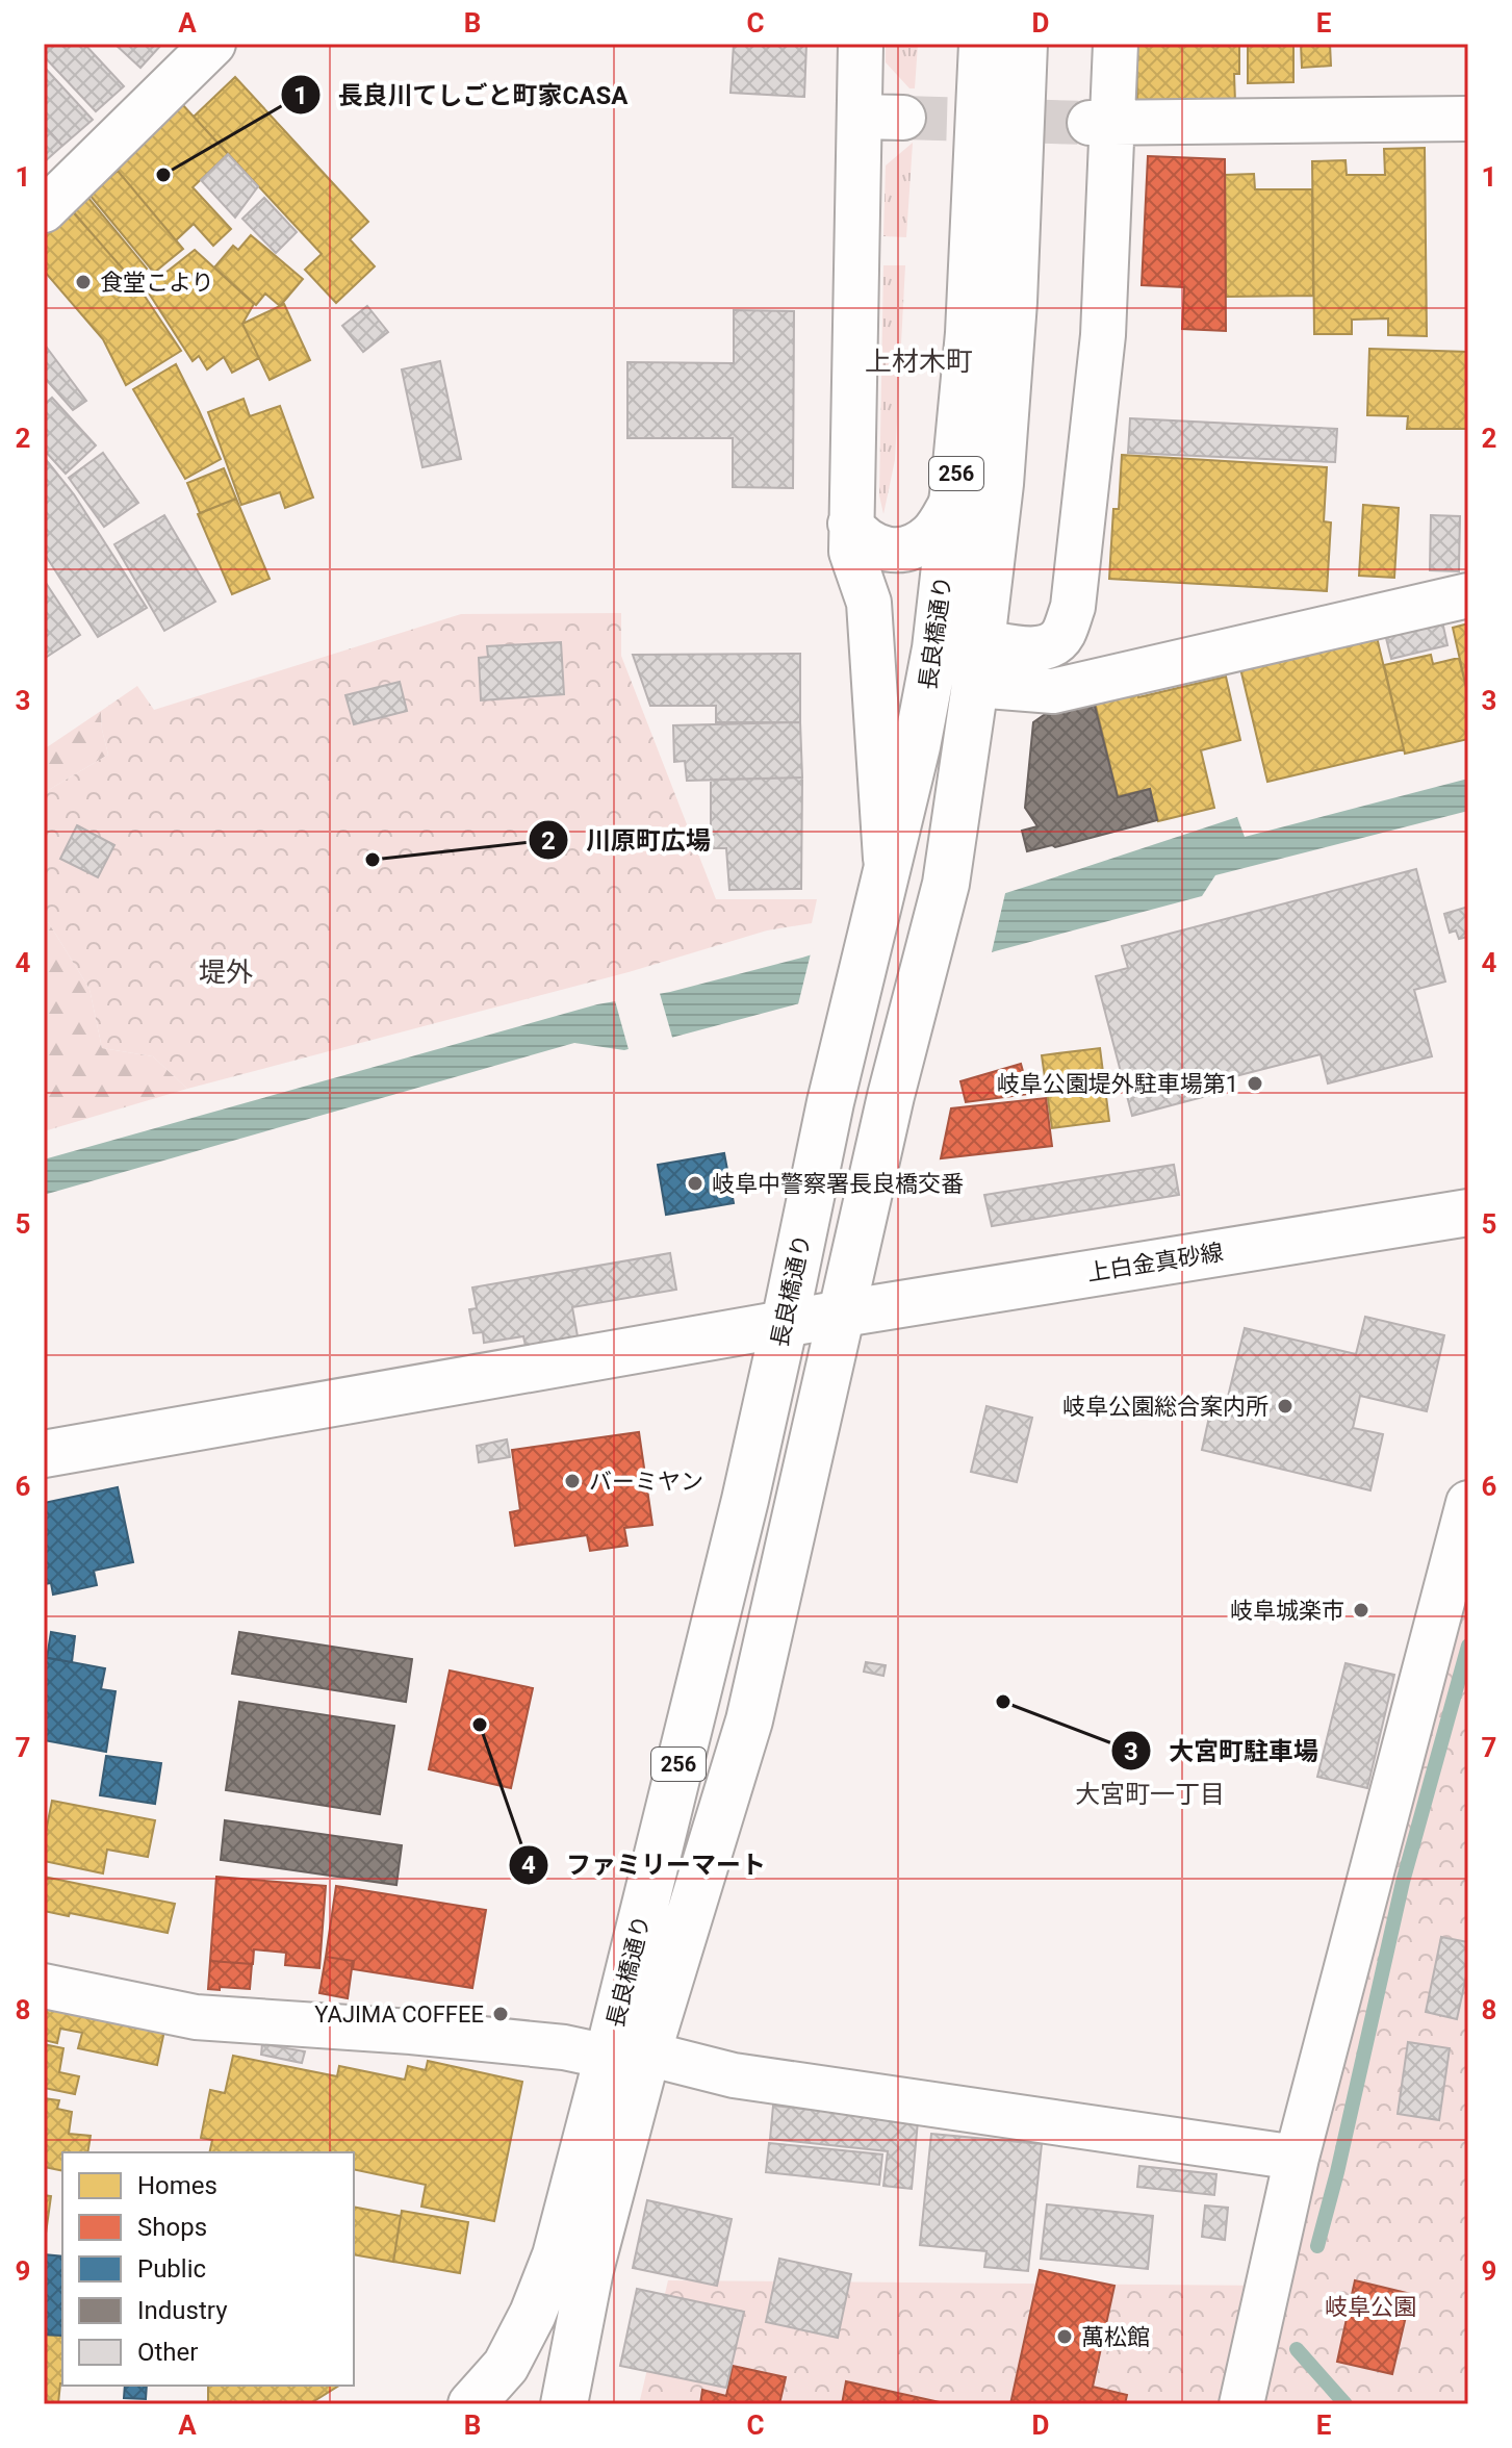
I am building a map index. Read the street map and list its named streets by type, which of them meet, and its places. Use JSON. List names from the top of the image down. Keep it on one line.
{"streets":{"main road":["256","長良橋通り","上白金真砂線"]},"crossings":[["長良橋通り","上白金真砂線"]],"districts":["上材木町","堤外","大宮町一丁目"],"parks":["岐阜公園"],"places":["長良川てしごと町家CASA","食堂こより","川原町広場","岐阜公園堤外駐車場第1","岐阜中警察署長良橋交番","岐阜公園総合案内所","バーミヤン","岐阜城楽市","大宮町駐車場","ファミリーマート","YAJIMA COFFEE","萬松館"],"legend":["Homes","Shops","Public","Industry","Other"],"grid":{"columns":["A","B","C","D","E"],"rows":["1","2","3","4","5","6","7","8","9"]}}
